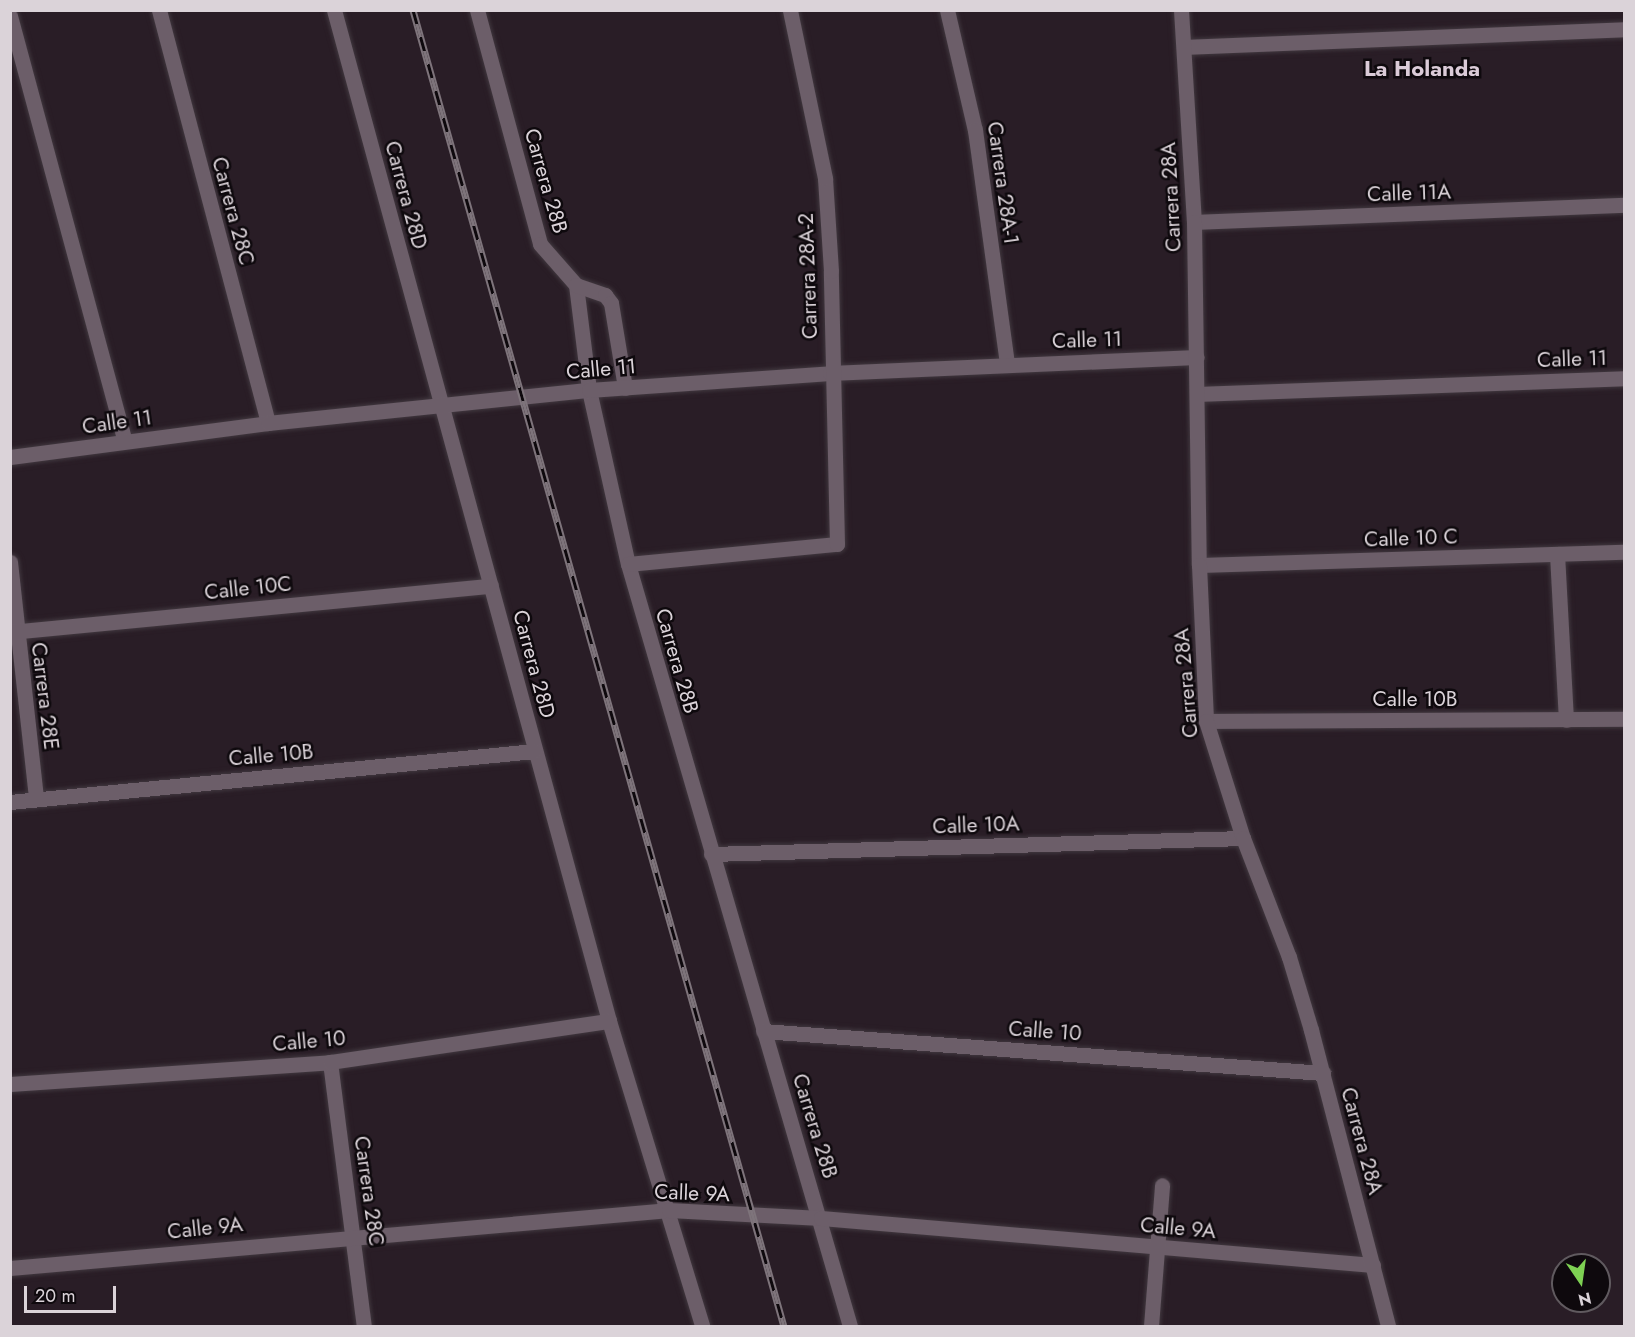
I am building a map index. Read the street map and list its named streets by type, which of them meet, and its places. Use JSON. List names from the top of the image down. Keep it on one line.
{"streets":{"street":["Carrera 28B","Carrera 28A-1","Calle 11A","Carrera 28D","Carrera 28A","Carrera 28C","Carrera 28A-2","Calle 11","Calle 10 C","Calle 10C","Carrera 28E","Calle 10B","Calle 10A","Calle 10","Calle 9A"]},"crossings":[["Carrera 28B","Carrera 28A-2"],["Carrera 28B","Calle 11"],["Carrera 28B","Calle 10A"],["Carrera 28B","Calle 10"],["Carrera 28B","Calle 9A"],["Carrera 28A-1","Calle 11"],["Calle 11A","Carrera 28A"],["Carrera 28D","Calle 11"],["Carrera 28D","Calle 10C"],["Carrera 28D","Calle 10B"],["Carrera 28D","Calle 10"],["Carrera 28D","Calle 9A"],["Carrera 28A","Calle 11"],["Carrera 28A","Calle 10 C"],["Carrera 28A","Calle 10B"],["Carrera 28A","Calle 10A"],["Carrera 28A","Calle 10"],["Carrera 28A","Calle 9A"],["Carrera 28C","Calle 11"],["Carrera 28C","Calle 10"],["Carrera 28C","Calle 9A"],["Carrera 28A-2","Calle 11"],["Calle 10C","Carrera 28E"],["Carrera 28E","Calle 10B"]],"districts":["La Holanda"],"scale_bar":"20 m","north":"bottom"}
